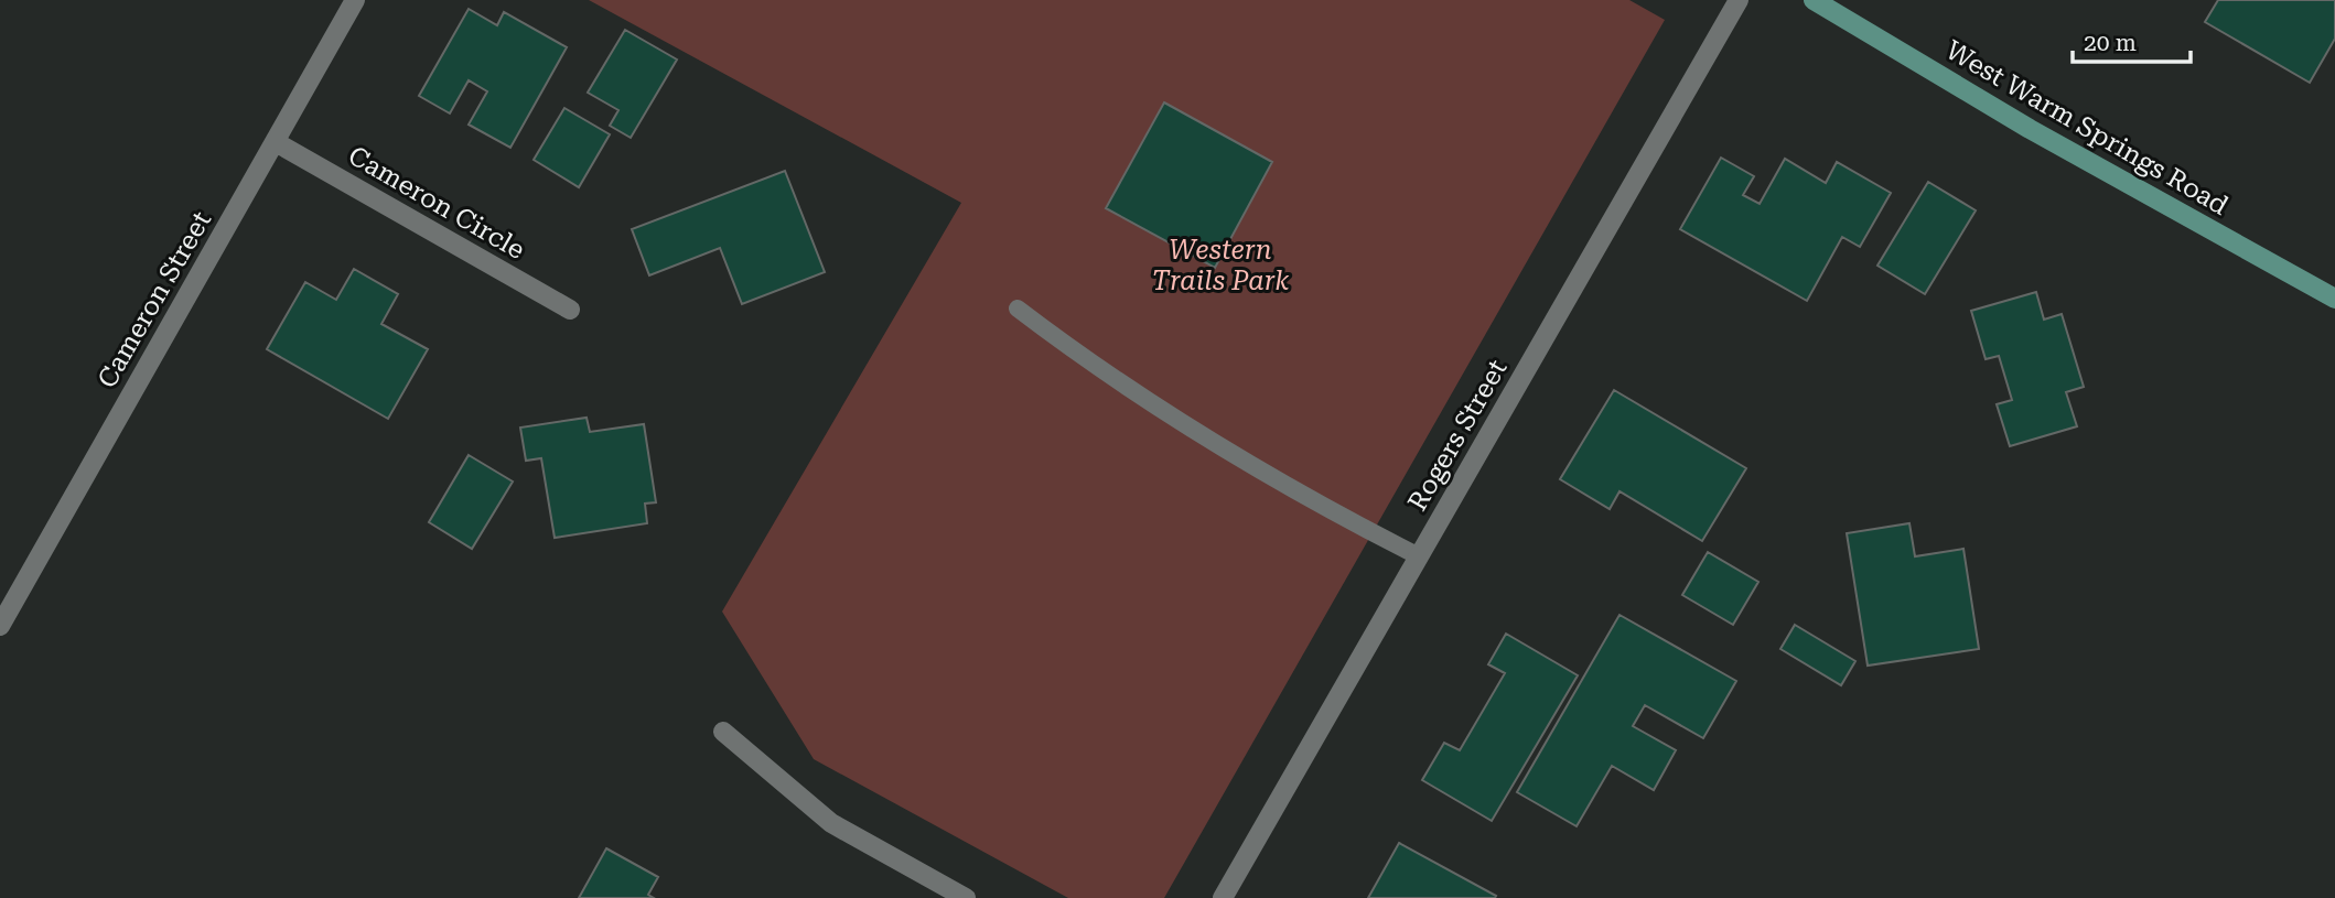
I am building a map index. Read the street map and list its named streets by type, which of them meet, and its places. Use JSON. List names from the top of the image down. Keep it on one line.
{"streets":{"main road":["West Warm Springs Road"],"street":["Cameron Circle","Cameron Street","Rogers Street"]},"crossings":[["Cameron Circle","Cameron Street"]],"parks":["Western Trails Park"],"scale_bar":"20 m"}
